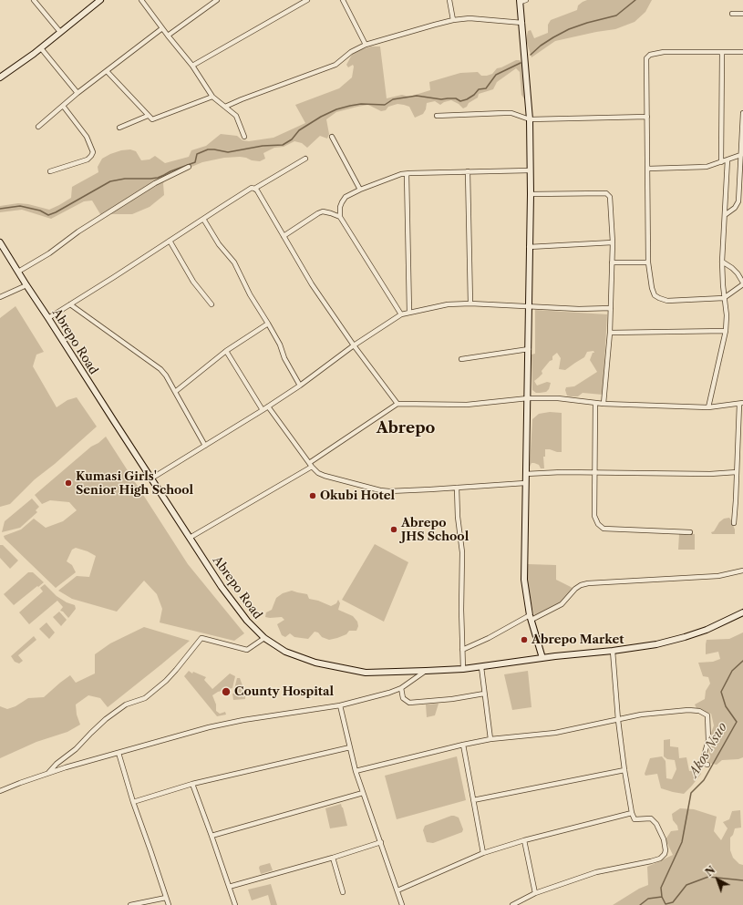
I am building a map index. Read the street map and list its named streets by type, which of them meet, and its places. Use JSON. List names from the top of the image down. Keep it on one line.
{"streets":{"main road":["Abrepo Road"]},"districts":["Abrepo"],"water":["Akos Nsuo"],"places":["Kumasi Girls' Senior High School","Okubi Hotel","Abrepo JHS School","Abrepo Market","County Hospital"],"north":"top left"}
